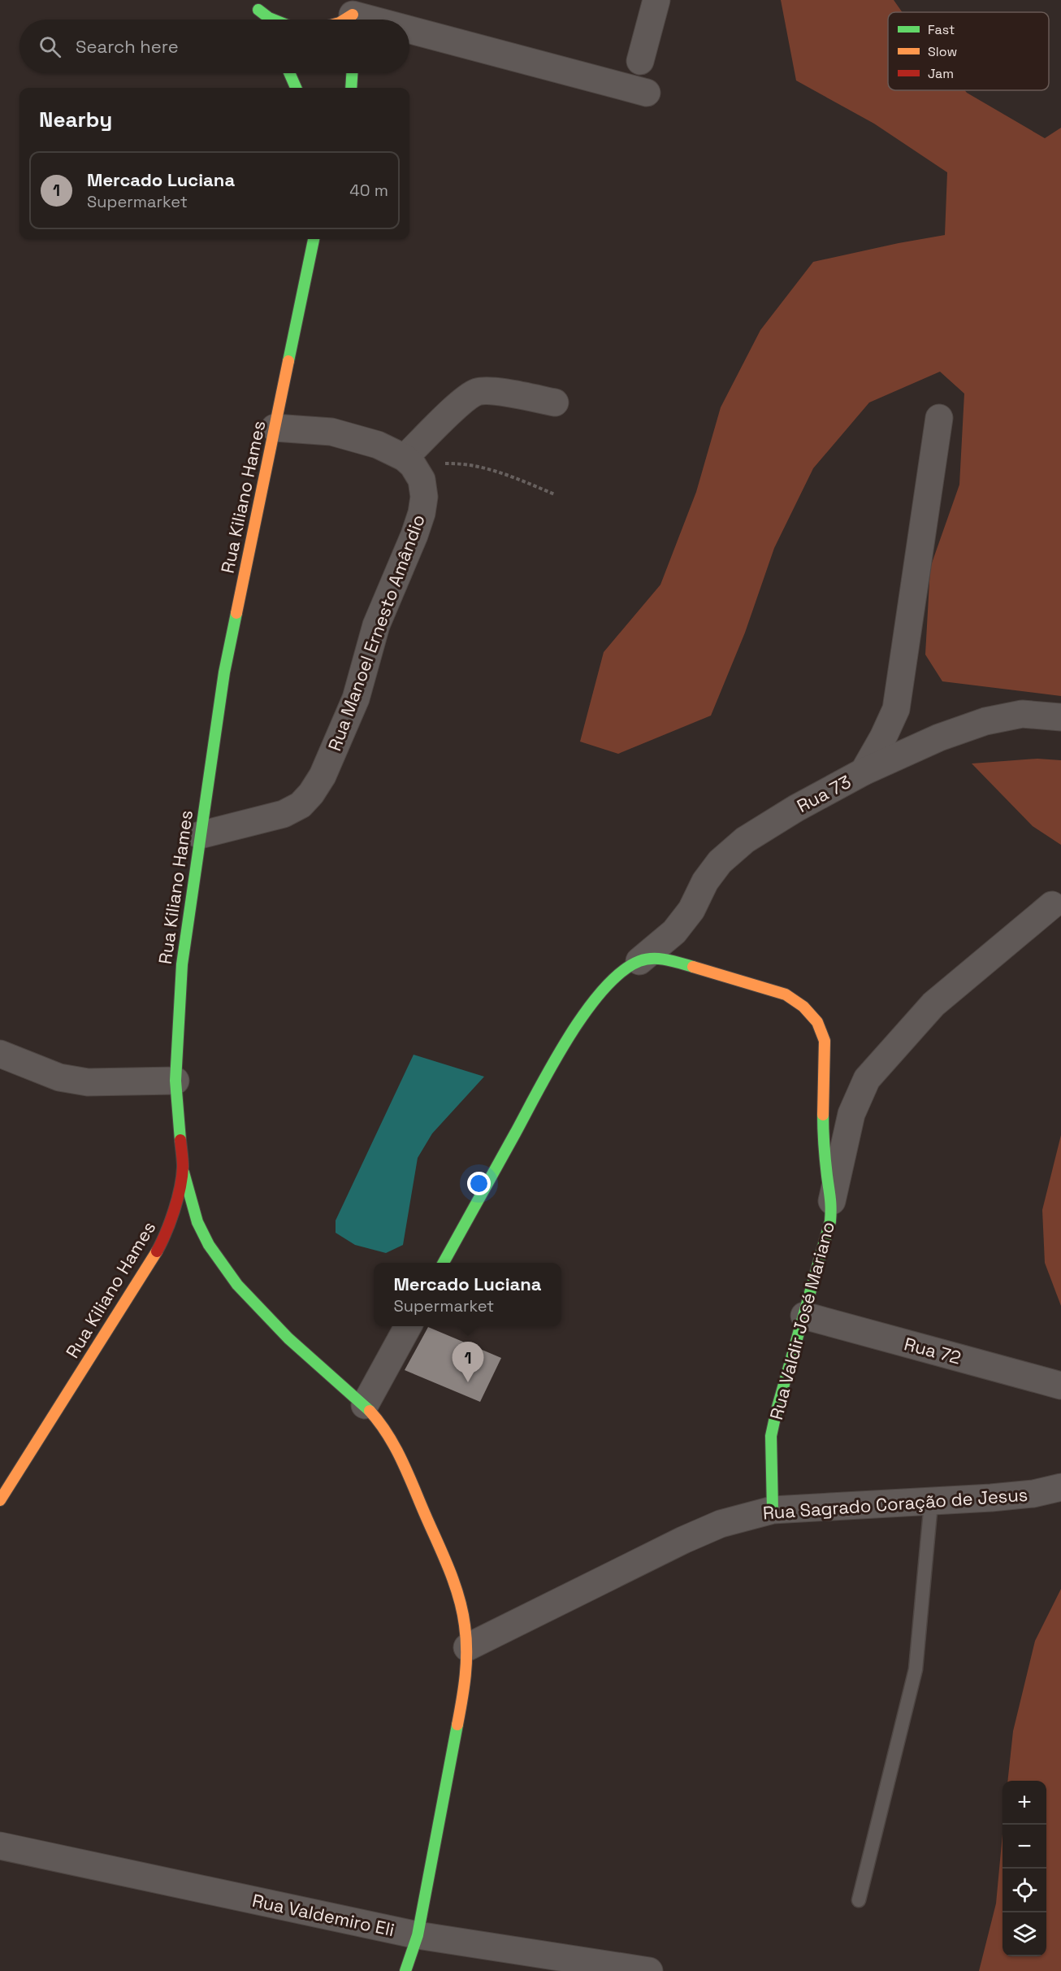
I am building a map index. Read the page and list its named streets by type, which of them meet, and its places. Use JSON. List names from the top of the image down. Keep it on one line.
{"streets":{"street":["Rua Kiliano Hames","Rua Manoel Ernesto Amândio","Rua 73","Rua Valdir José Mariano","Rua 72","Rua Sagrado Coração de Jesus","Rua Valdemiro Eli"]},"crossings":[["Rua Kiliano Hames","Rua Manoel Ernesto Amândio"],["Rua 73","Rua Valdir José Mariano"],["Rua Valdir José Mariano","Rua 72"],["Rua Valdir José Mariano","Rua Sagrado Coração de Jesus"]],"legend":["Fast","Slow","Jam"],"page":{"search":"Search here","heading":"Nearby","list":[{"mark":"1","name":"Mercado Luciana","note":"Supermarket","value":"40 m"}],"popup":["Mercado Luciana","Supermarket"],"pins":"1","map_buttons":["+","−"]}}
